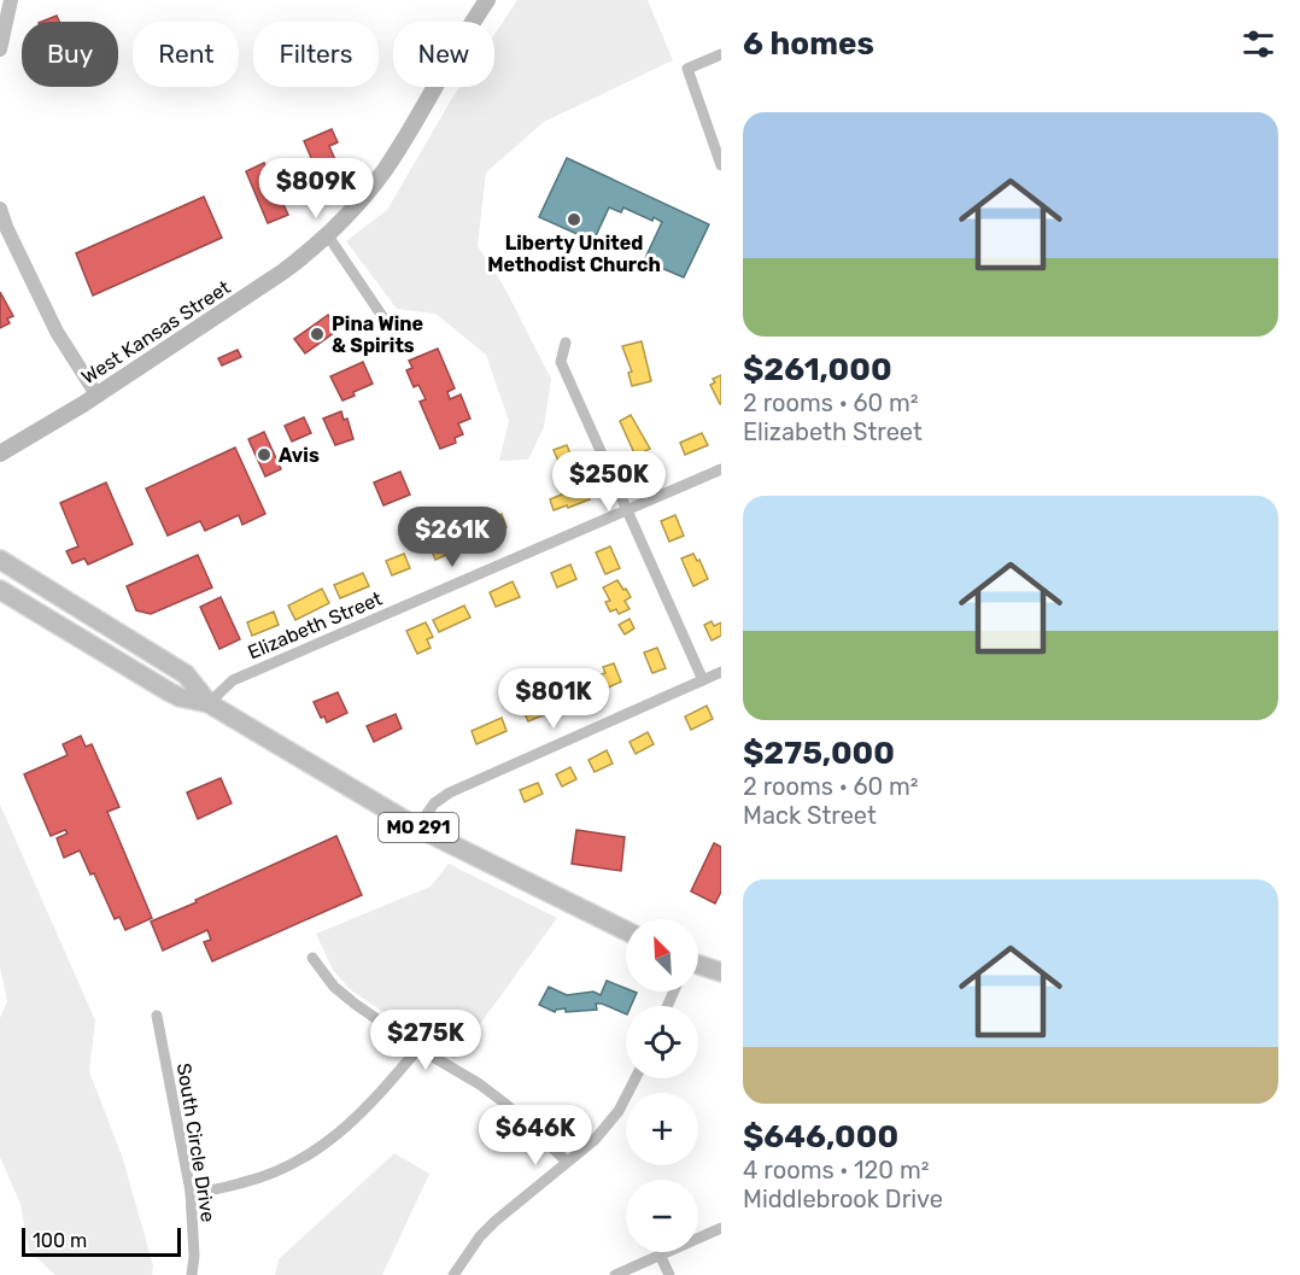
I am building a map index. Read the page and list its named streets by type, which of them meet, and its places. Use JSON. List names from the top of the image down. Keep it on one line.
{"streets":{"highway":["MO 291"],"main road":["West Kansas Street"],"street":["Elizabeth Street","South Circle Drive"]},"crossings":[["Elizabeth Street","MO 291"]],"places":["Liberty United Methodist Church","Pina Wine & Spirits","Avis"],"scale_bar":"100 m","north":"top left","page":{"heading":"6 homes","chip":["Buy","Rent","Filters","New"],"list":[{"name":"$261,000","note":"2 rooms · 60 m² · Elizabeth Street"},{"name":"$275,000","note":"2 rooms · 60 m² · Mack Street"},{"name":"$646,000","note":"4 rooms · 120 m² · Middlebrook Drive"}],"price":["$809K","$250K","$261K","$801K","$275K","$646K"],"map_buttons":["+","−"],"scale":"100 m"}}
